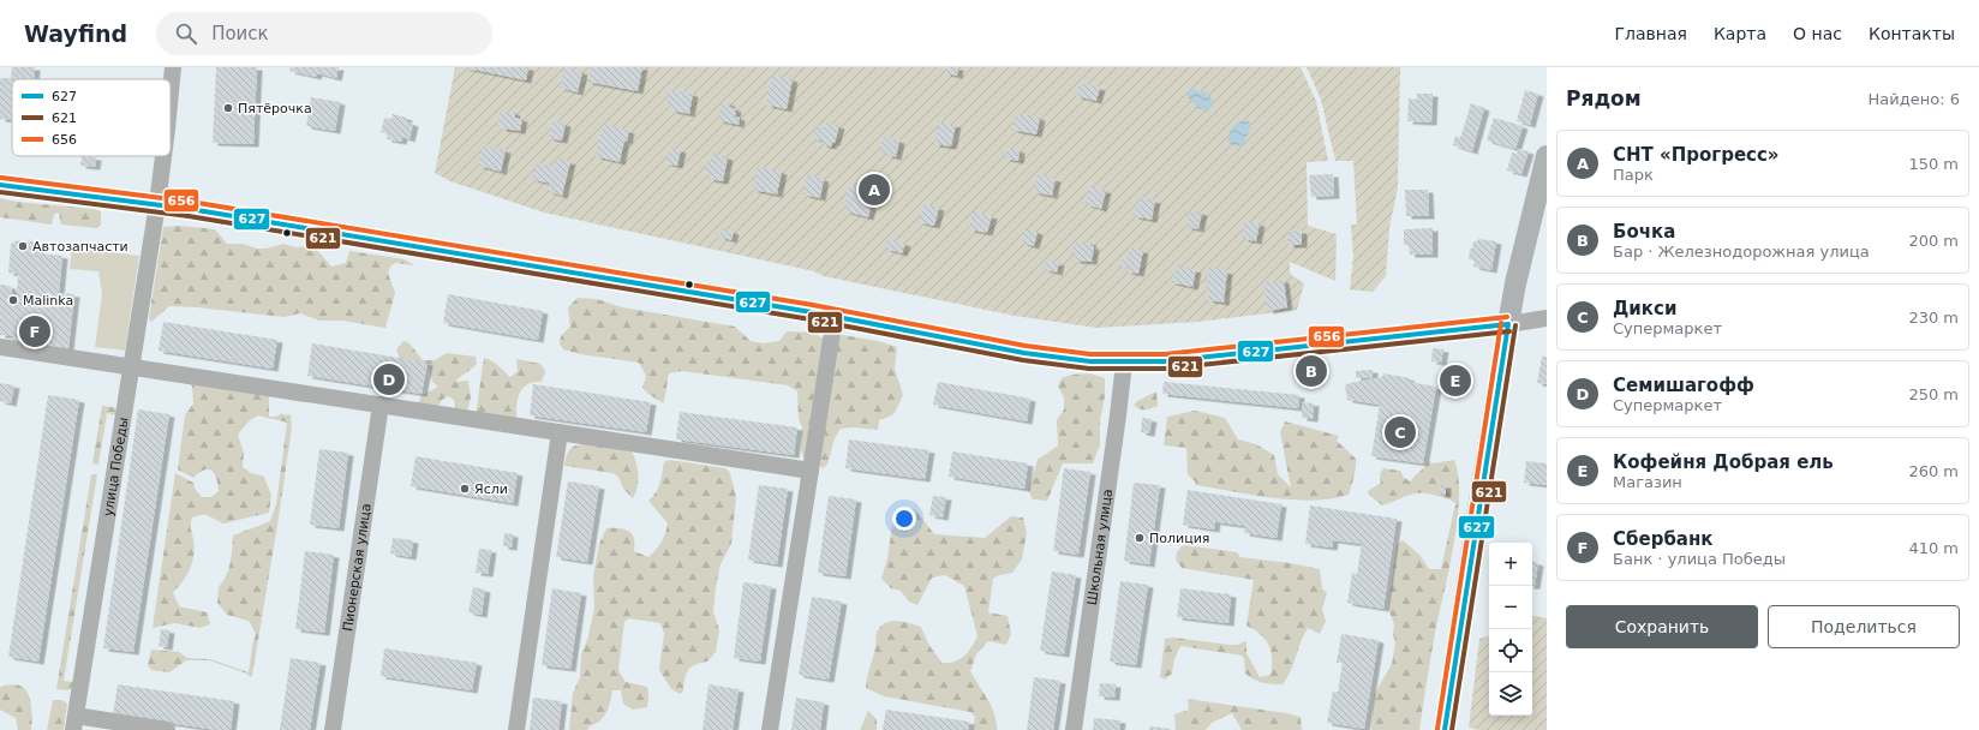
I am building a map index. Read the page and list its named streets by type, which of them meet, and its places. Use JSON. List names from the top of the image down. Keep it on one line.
{"streets":{"street":["улица Победы","Школьная улица","Пионерская улица"]},"places":["Пятёрочка","Автозапчасти","Malinka","Ясли","Полиция"],"lines":["transit line 656","transit line 627","transit line 621"],"legend":["627","621","656"],"page":{"header":"Wayfind","search":"Поиск","nav":["Главная","Карта","О нас","Контакты"],"heading":["Рядом","Найдено: 6"],"list":[{"mark":"A","name":"СНТ «Прогресс»","note":"Парк","value":"150 m"},{"mark":"B","name":"Бочка","note":"Бар · Железнодорожная улица","value":"200 m"},{"mark":"C","name":"Дикси","note":"Супермаркет","value":"230 m"},{"mark":"D","name":"Семишагофф","note":"Супермаркет","value":"250 m"},{"mark":"E","name":"Кофейня Добрая ель","note":"Магазин","value":"260 m"},{"mark":"F","name":"Сбербанк","note":"Банк · улица Победы","value":"410 m"}],"pins":["A","F","B","D","E","C"],"map_buttons":["+","−"],"buttons":["Сохранить","Поделиться"]}}
